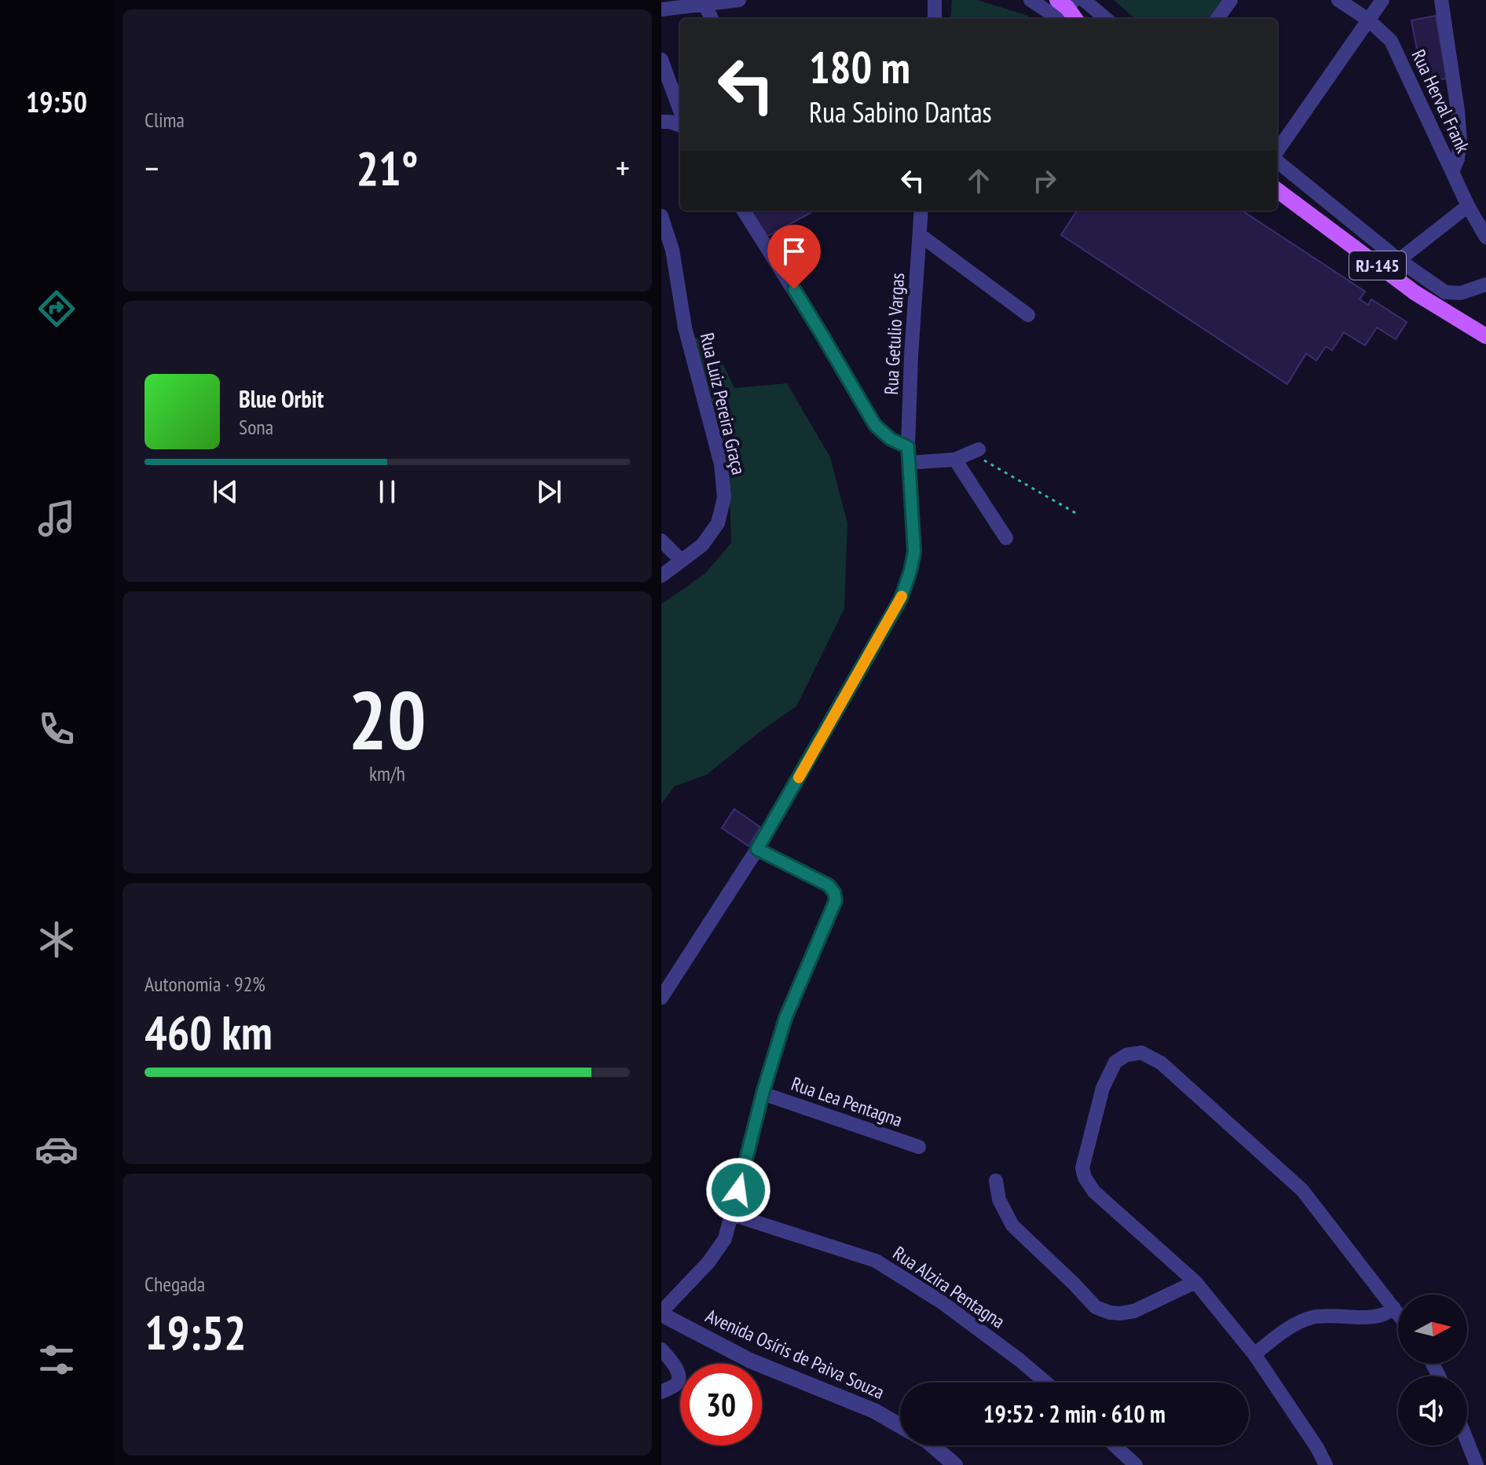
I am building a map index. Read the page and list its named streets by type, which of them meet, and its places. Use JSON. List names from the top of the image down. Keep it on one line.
{"streets":{"main road":["RJ-145"],"street":["Rua Herval Frank","Rua Getulio Vargas","Rua Luiz Pereira Graça","Rua Lea Pentagna","Rua Alzira Pentagna","Avenida Osíris de Paiva Souza"]},"north":"right","page":{"tabs":"19:50","tile":["Clima",["20","km/h"],["Autonomia · 92%","460 km"],["Chegada","19:52"]],"turn":["180 m","Rua Sabino Dantas"],"heat":["−","21°","+"],"song":["Blue Orbit","Sona"],"limit":"30","trip":"19:52 · 2 min · 610 m"}}
